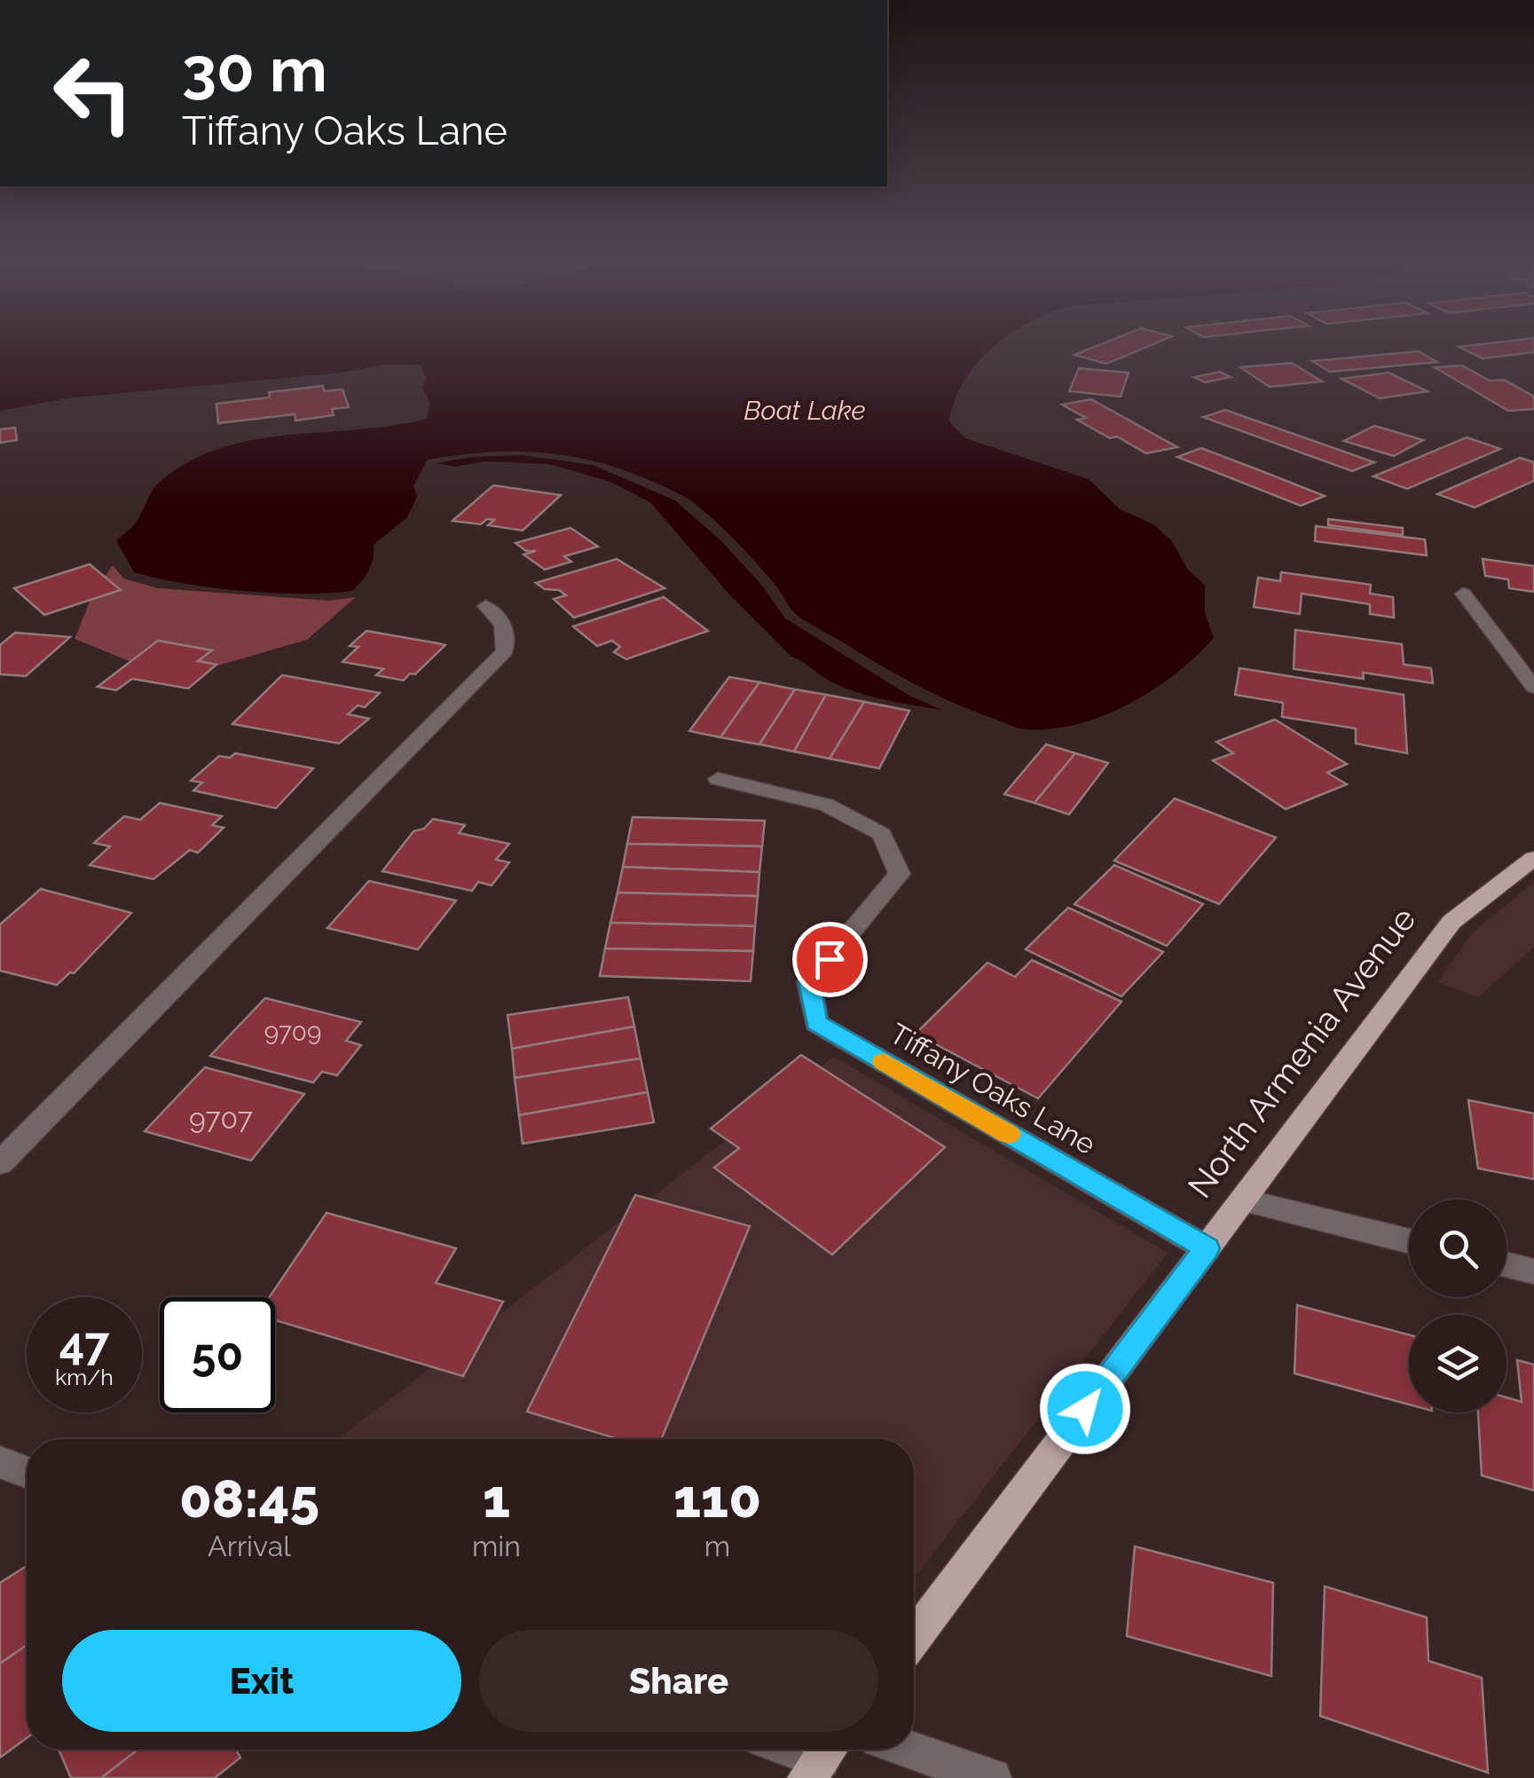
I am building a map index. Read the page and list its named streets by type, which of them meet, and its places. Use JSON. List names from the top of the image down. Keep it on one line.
{"streets":{"main road":["North Armenia Avenue"],"street":["Tiffany Oaks Lane"]},"crossings":[["North Armenia Avenue","Tiffany Oaks Lane"]],"water":["Boat Lake"],"house_numbers":["9709","9707"],"page":{"turn":["30 m","Tiffany Oaks Lane"],"speed":"47 km/h","limit":"50","eta":["08:45","Arrival","1","min","110","m"],"buttons":["Exit","Share"]}}
